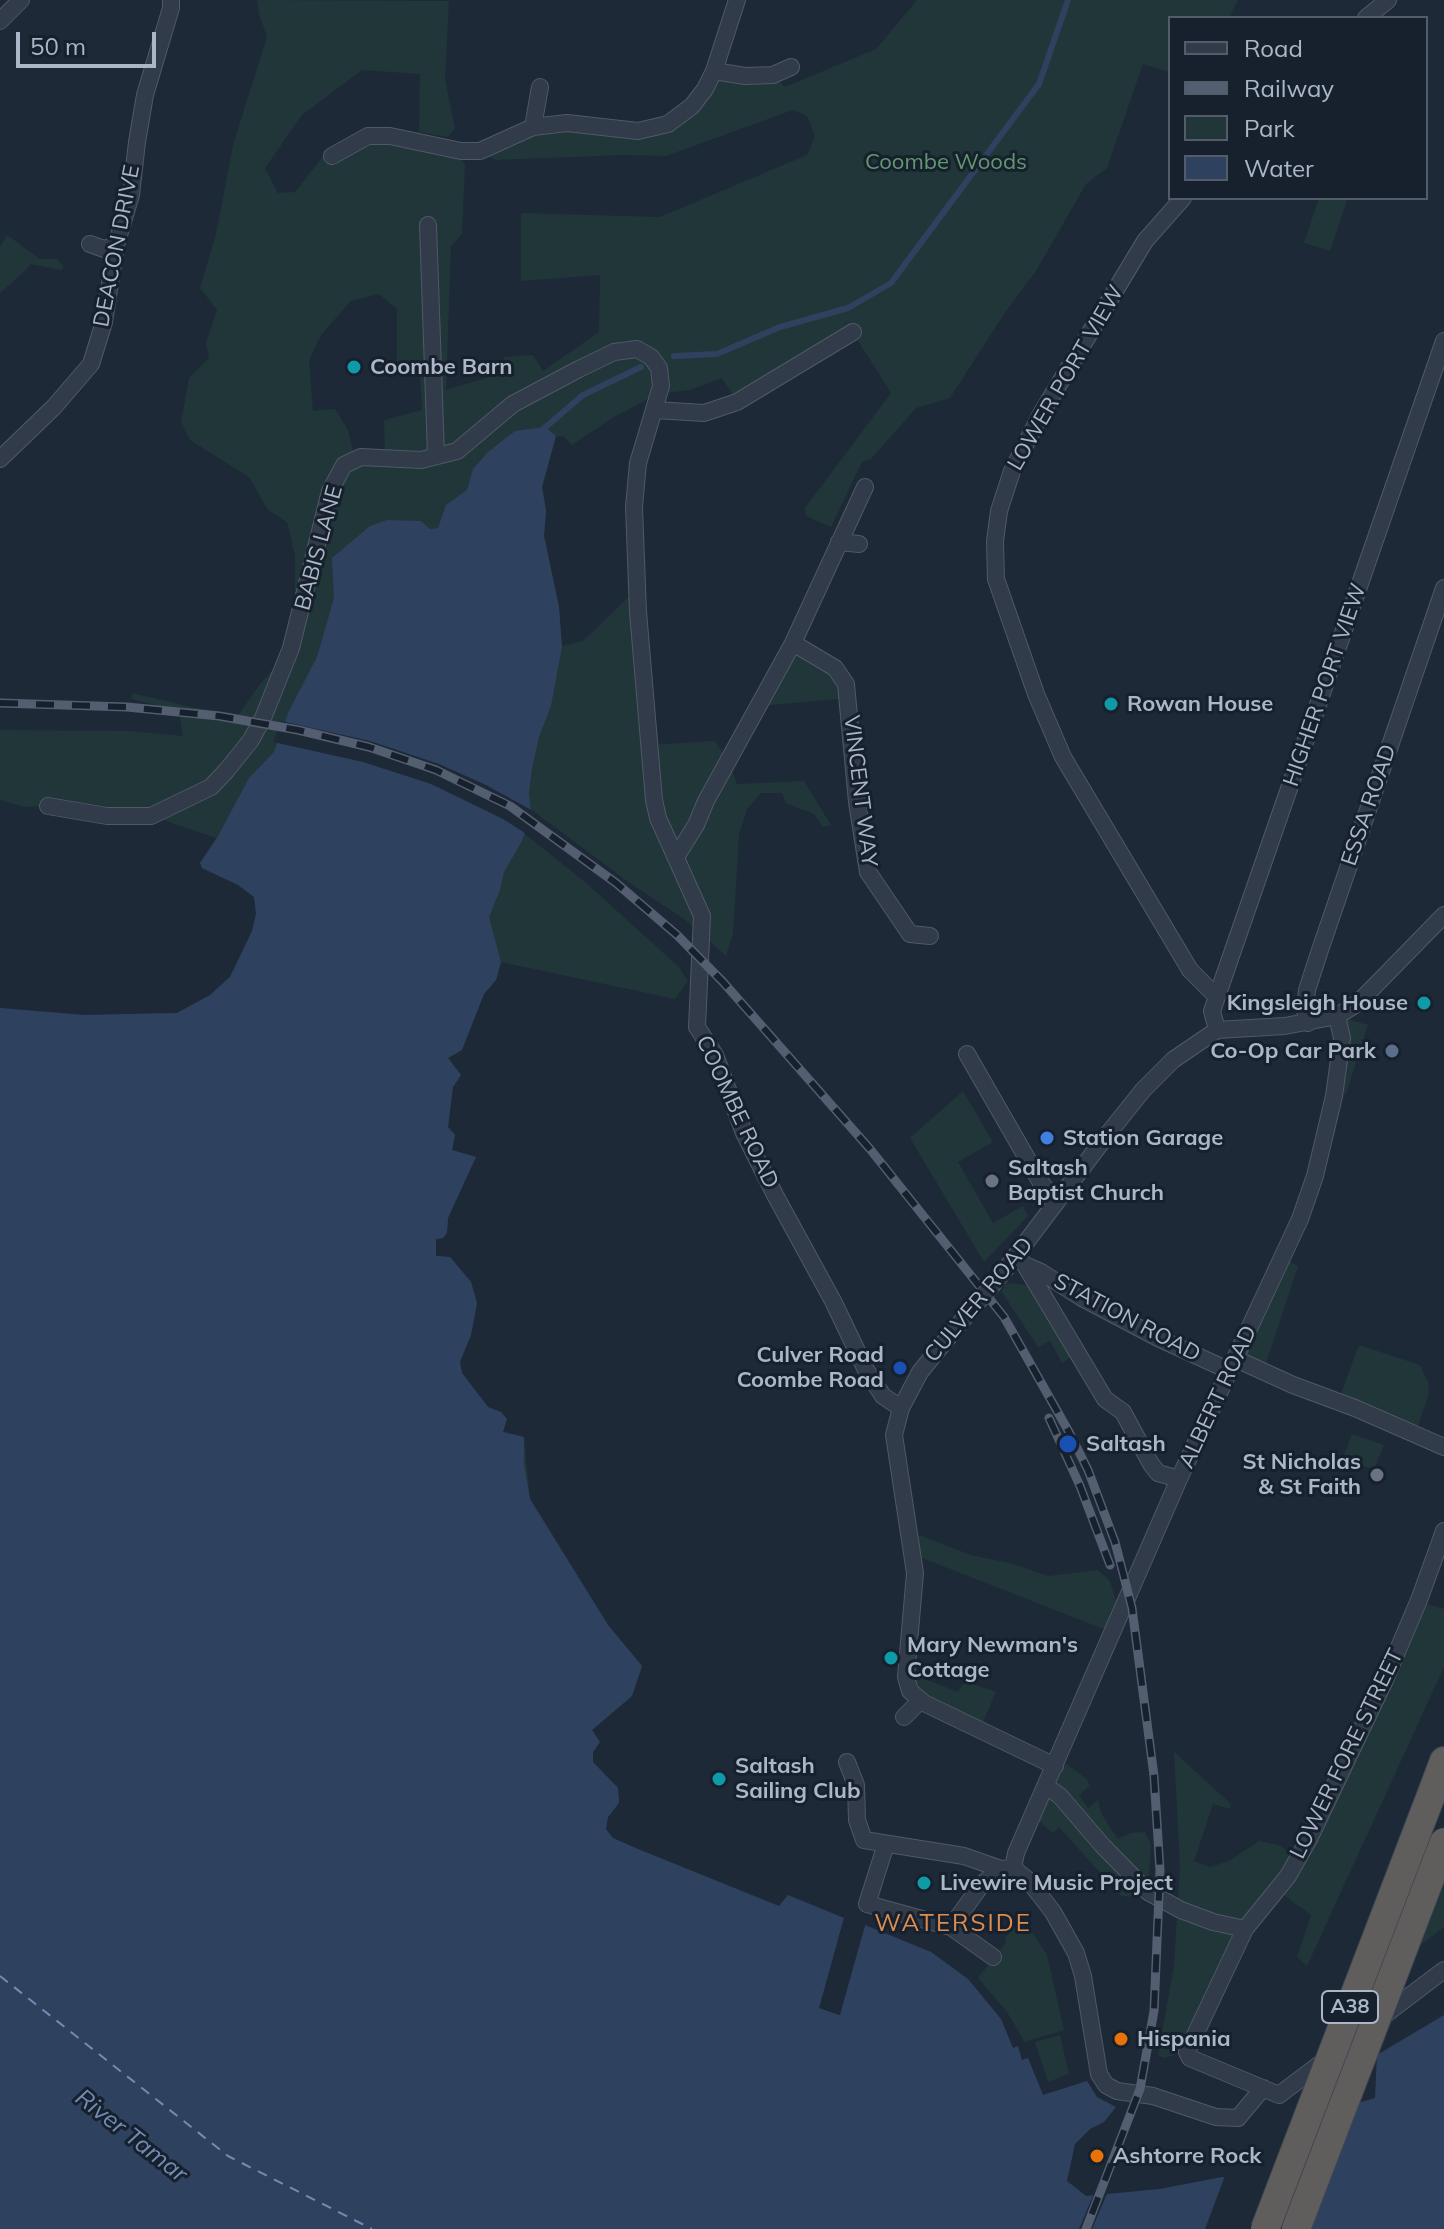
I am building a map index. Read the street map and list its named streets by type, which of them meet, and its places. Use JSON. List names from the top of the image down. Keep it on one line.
{"streets":{"highway":["A38"],"street":["DEACON DRIVE","LOWER PORT VIEW","BABIS LANE","HIGHER PORT VIEW","VINCENT WAY","ESSA ROAD","COOMBE ROAD","CULVER ROAD","STATION ROAD","ALBERT ROAD","LOWER FORE STREET"]},"crossings":[["LOWER PORT VIEW","HIGHER PORT VIEW"],["BABIS LANE","COOMBE ROAD"],["HIGHER PORT VIEW","CULVER ROAD"],["ESSA ROAD","CULVER ROAD"],["COOMBE ROAD","CULVER ROAD"],["CULVER ROAD","STATION ROAD"],["CULVER ROAD","ALBERT ROAD"],["STATION ROAD","ALBERT ROAD"]],"districts":["WATERSIDE"],"water":["River Tamar"],"parks":["Coombe Woods"],"places":["Coombe Barn","Rowan House","Kingsleigh House","Co-Op Car Park","Station Garage","Saltash Baptist Church","Culver Road Coombe Road","Saltash","St Nicholas & St Faith","Mary Newman's Cottage","Saltash Sailing Club","Livewire Music Project","Hispania","Ashtorre Rock"],"legend":["Road","Railway","Park","Water"],"scale_bar":"50 m"}
